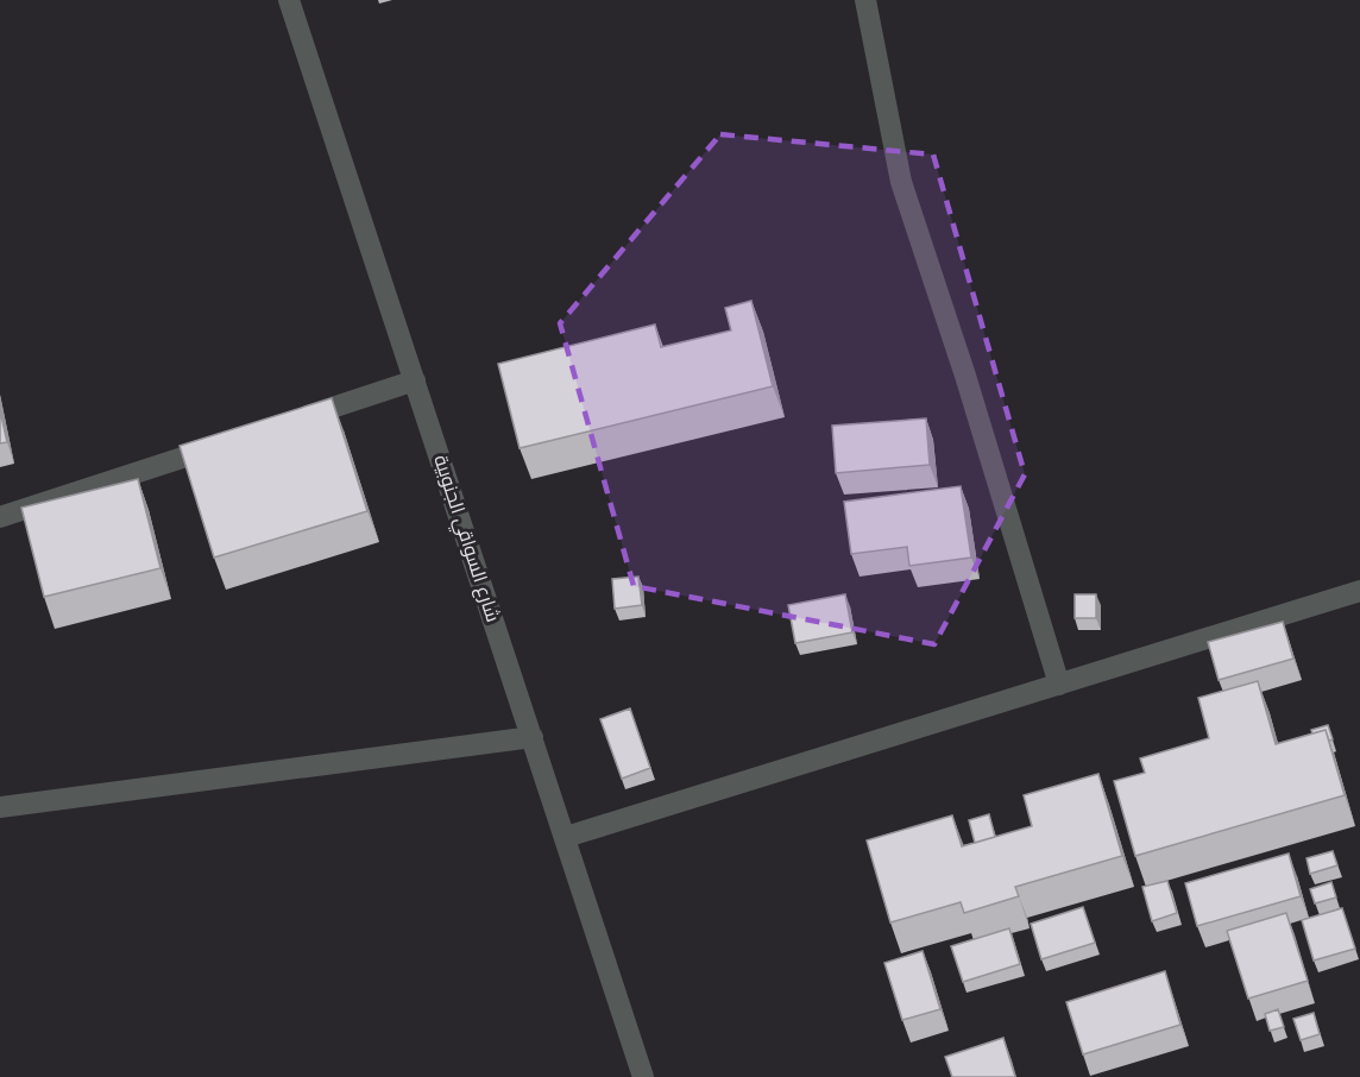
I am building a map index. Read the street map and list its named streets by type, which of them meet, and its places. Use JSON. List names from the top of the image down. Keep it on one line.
{"streets":{"street":["شارع السواقي الجنوبية"]}}
